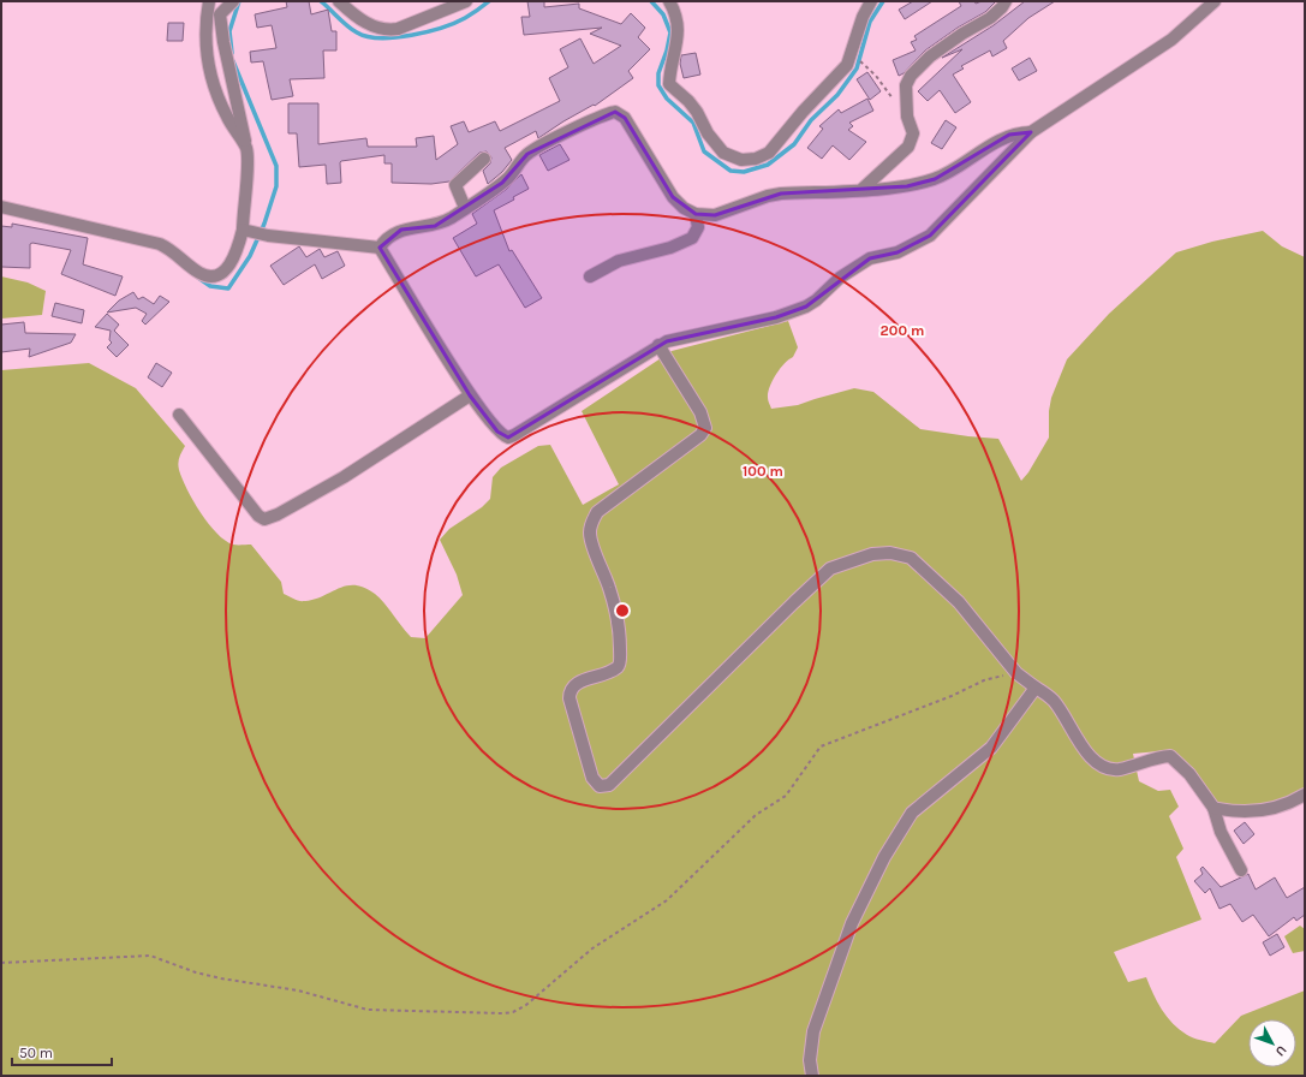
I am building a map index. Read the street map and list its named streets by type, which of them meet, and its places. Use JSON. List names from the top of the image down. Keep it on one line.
{"scale_bar":"50 m","north":"bottom right","rings":["200 m","100 m"]}
